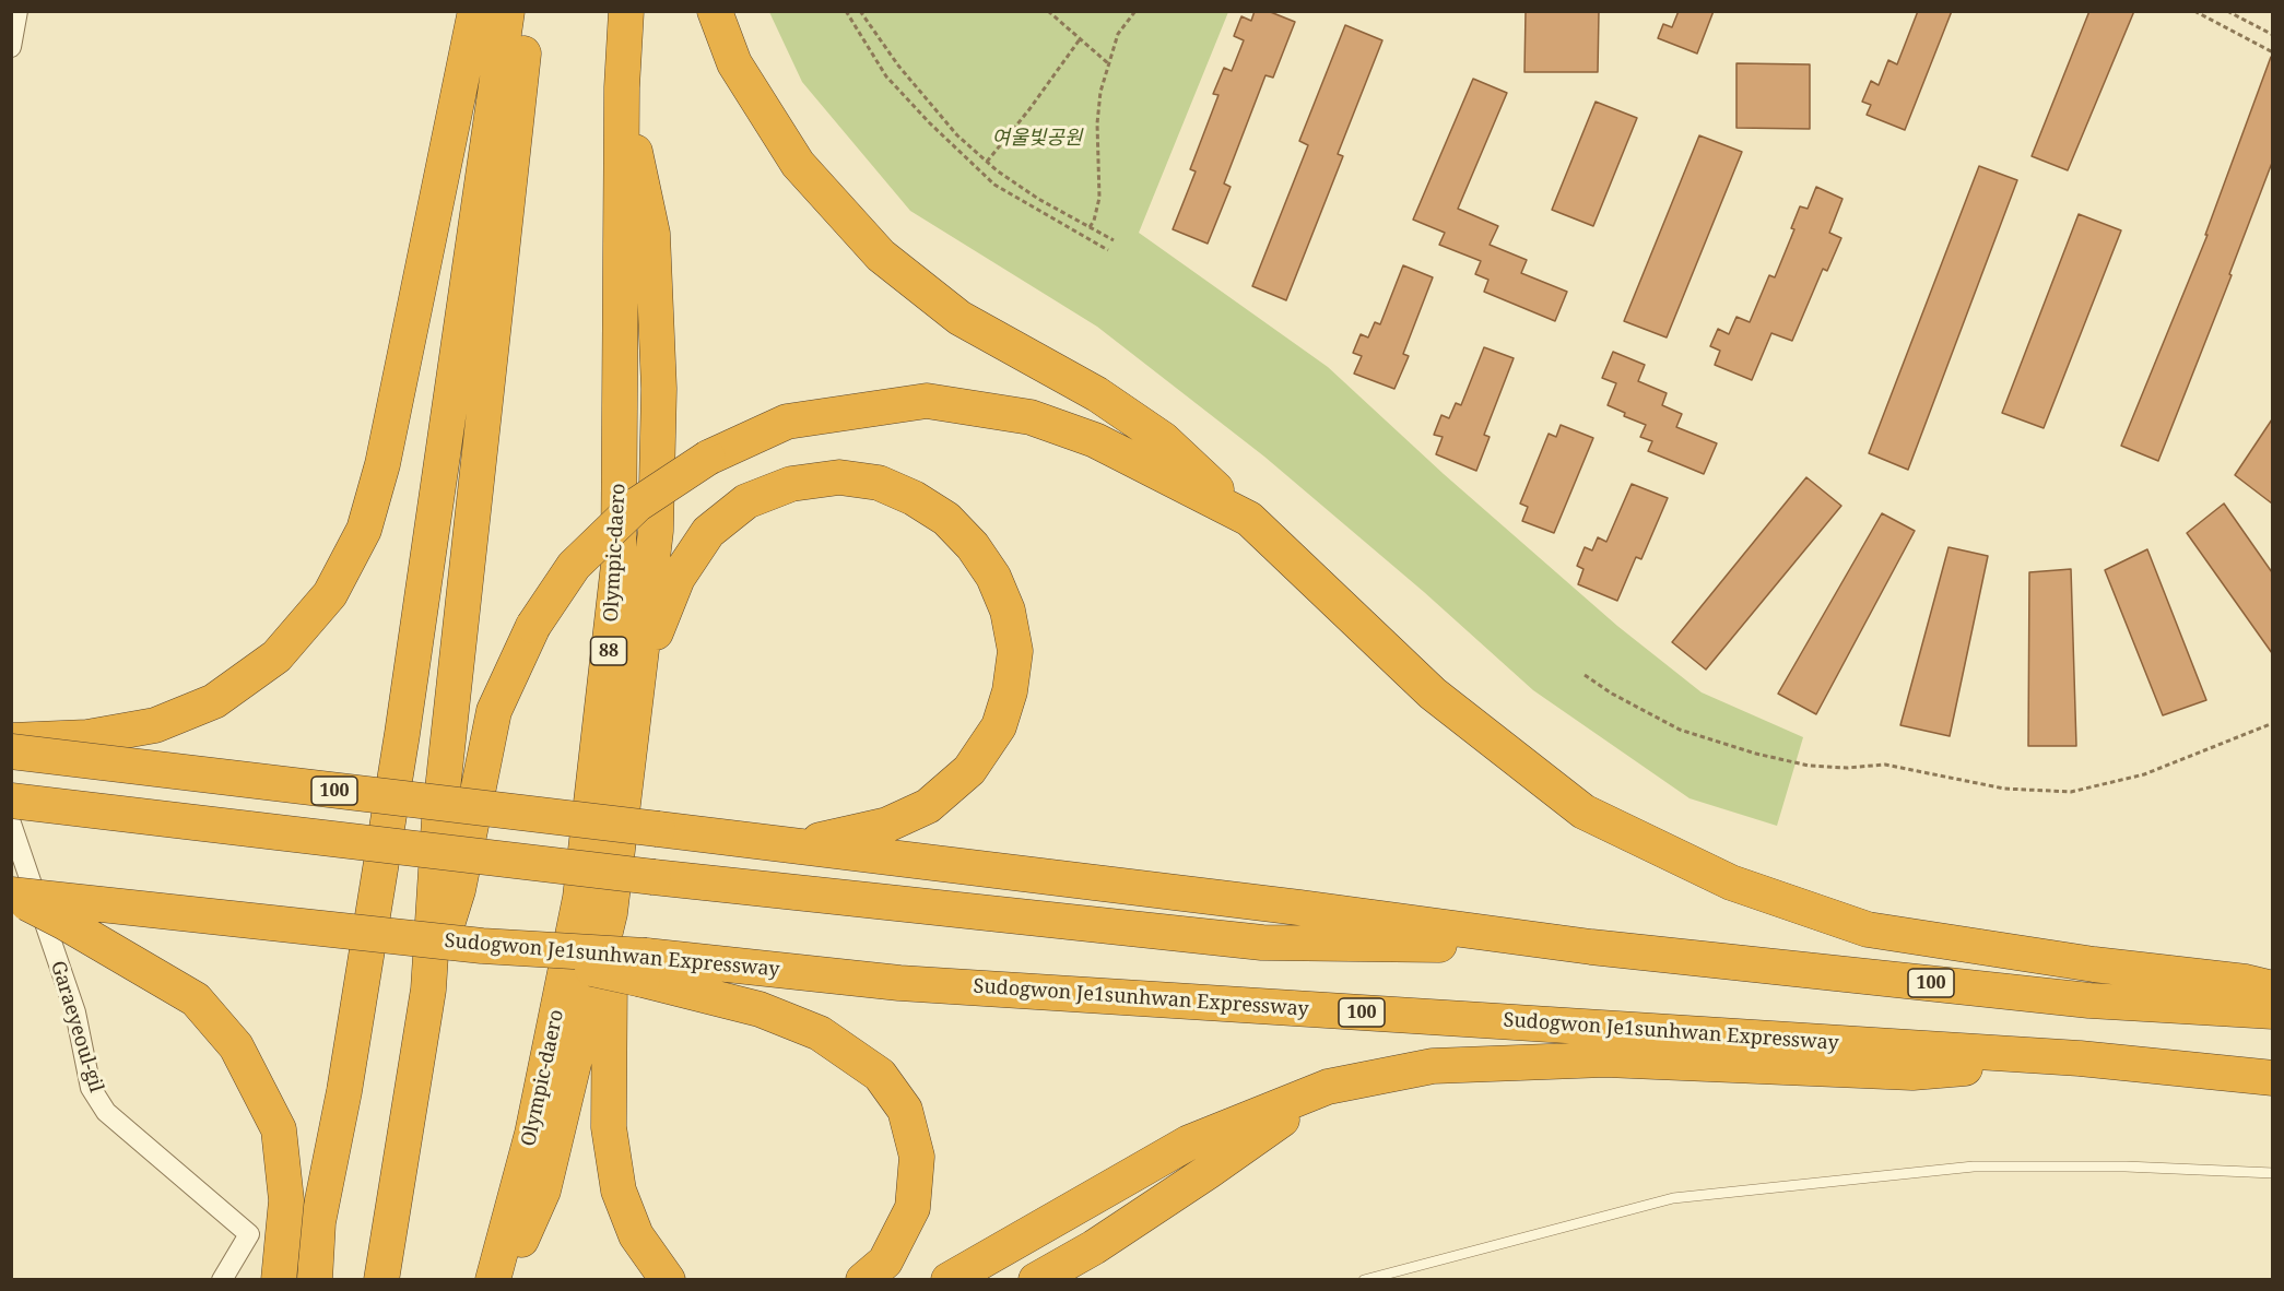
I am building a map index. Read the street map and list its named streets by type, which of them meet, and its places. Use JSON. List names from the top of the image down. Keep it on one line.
{"streets":{"highway":["Olympic-daero","88","100","Sudogwon Je1sunhwan Expressway"],"street":["Garaeyeoul-gil"]},"parks":["여울빛공원"]}
